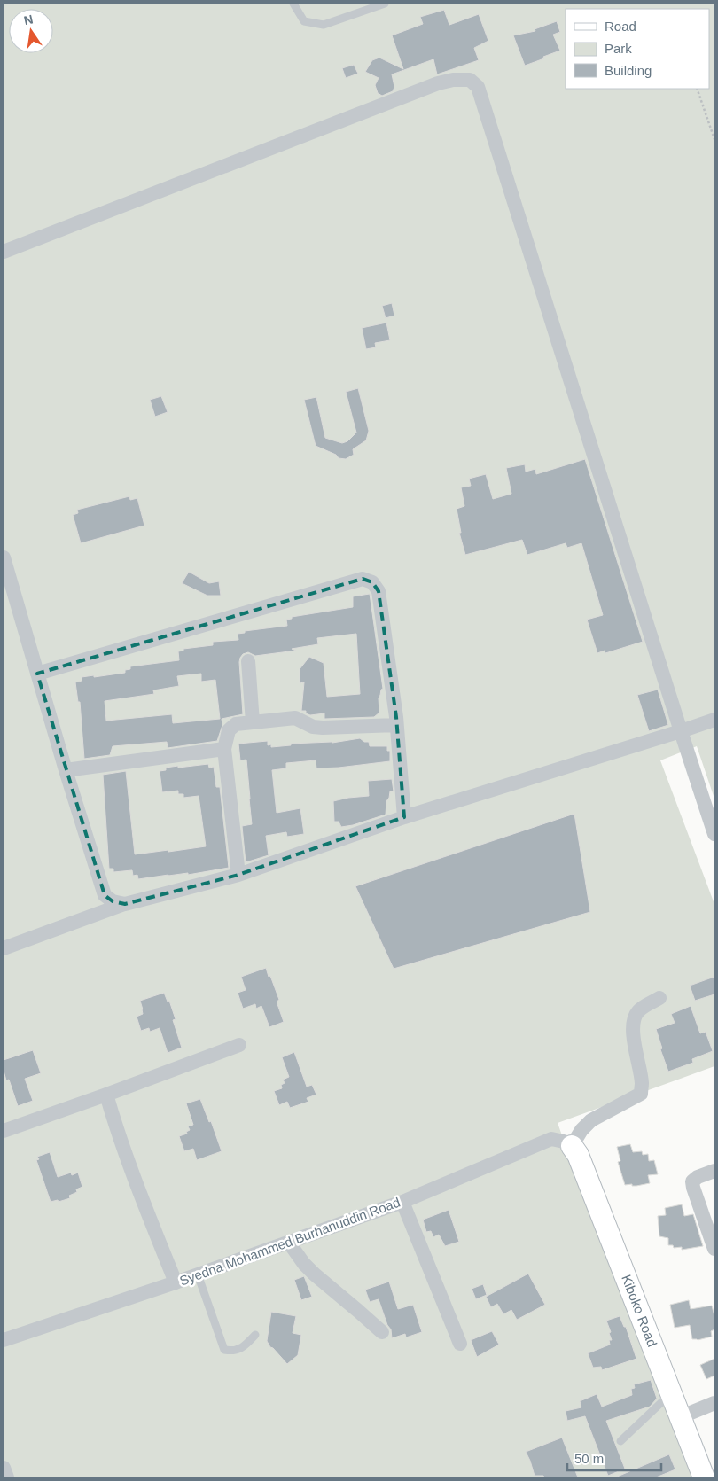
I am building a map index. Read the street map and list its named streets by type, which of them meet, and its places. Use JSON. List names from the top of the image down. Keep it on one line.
{"streets":{"street":["Syedna Mohammed Burhanuddin Road","Kiboko Road"]},"crossings":[["Syedna Mohammed Burhanuddin Road","Kiboko Road"]],"legend":["Road","Park","Building"],"scale_bar":"50 m","north":"top"}
